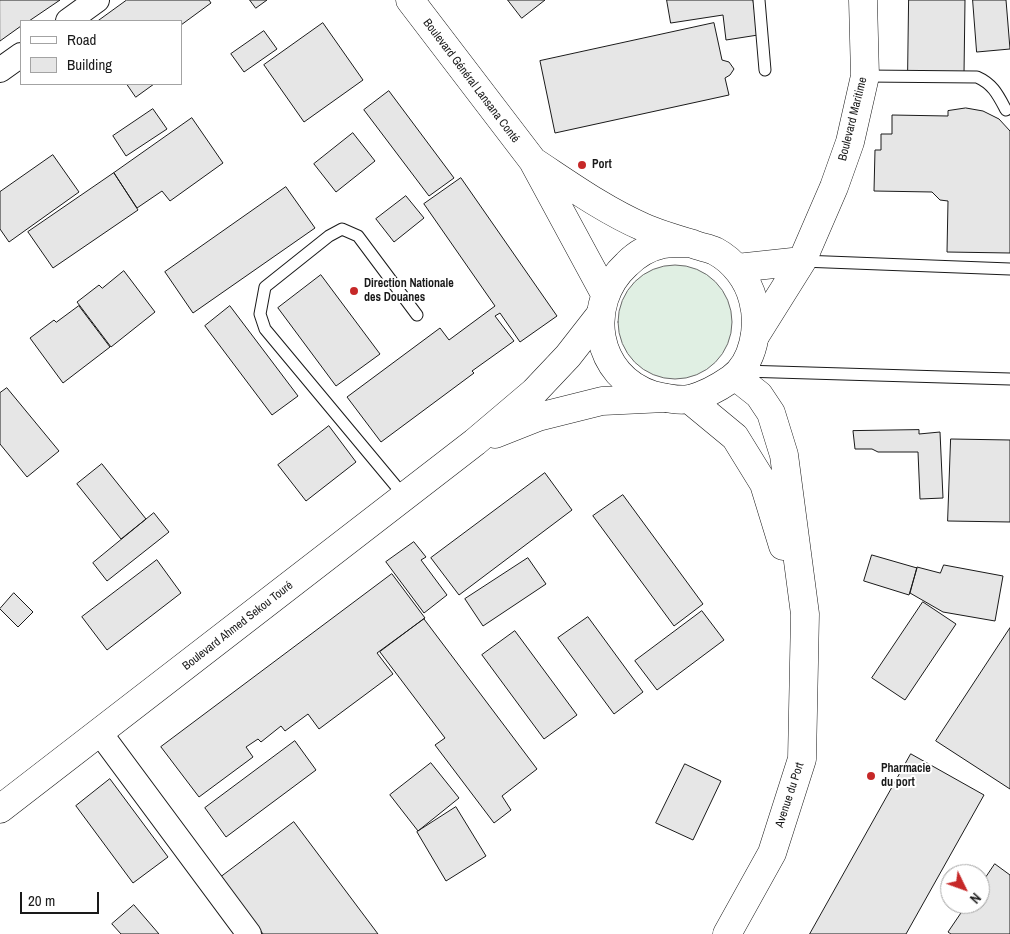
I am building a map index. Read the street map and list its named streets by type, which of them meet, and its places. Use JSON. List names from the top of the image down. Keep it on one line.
{"streets":{"main road":["Boulevard Général Lansana Conté","Boulevard Maritime","Boulevard Ahmed Sekou Touré","Avenue du Port"]},"crossings":[["Boulevard Général Lansana Conté","Boulevard Maritime"],["Boulevard Général Lansana Conté","Boulevard Ahmed Sekou Touré"],["Boulevard Général Lansana Conté","Avenue du Port"],["Boulevard Maritime","Boulevard Ahmed Sekou Touré"],["Boulevard Maritime","Avenue du Port"],["Boulevard Ahmed Sekou Touré","Avenue du Port"]],"places":["Port","Direction Nationale des Douanes","Pharmacie du port"],"legend":["Road","Building"],"scale_bar":"20 m","north":"bottom right"}
